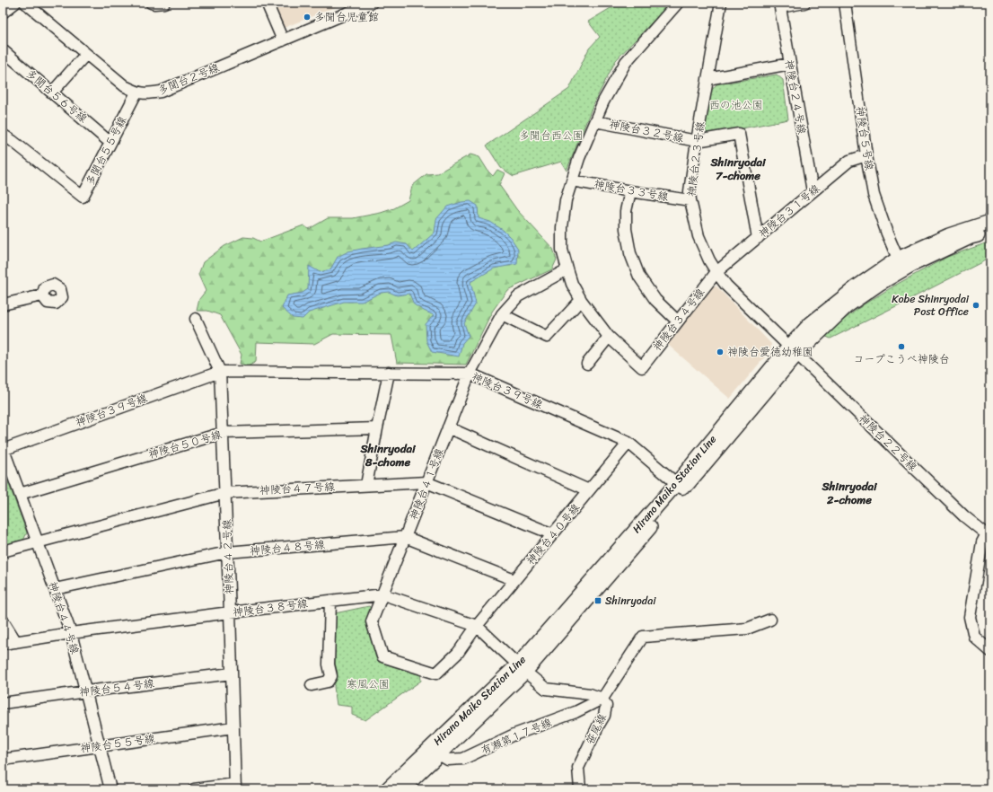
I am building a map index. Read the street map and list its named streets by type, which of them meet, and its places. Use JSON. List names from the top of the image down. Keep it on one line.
{"streets":{"main road":["Hirano Maiko Station Line"],"street":["多聞台２号線","多聞台５６号線","神陵台２４号線","神陵台３２号線","神陵台５号線","多聞台５５号線","神陵台２３号線","神陵台３３号線","神陵台３１号線","神陵台３４号線","神陵台３９号線","神陵台２２号線","神陵台５０号線","神陵台４１号線","神陵台４７号線","神陵台４０号線","神陵台４８号線","神陵台４２号線","神陵台３８号線","神陵台４４号線","神陵台５４号線","笹尾線","有瀬第１７号線","神陵台５５号線"]},"crossings":[["多聞台２号線","多聞台５５号線"],["多聞台５６号線","多聞台５５号線"],["神陵台２４号線","神陵台３１号線"],["神陵台３２号線","神陵台２３号線"],["神陵台５号線","神陵台３１号線"],["神陵台５号線","Hirano Maiko Station Line"],["神陵台２３号線","神陵台３３号線"],["神陵台２３号線","神陵台３１号線"],["神陵台２３号線","神陵台３４号線"],["神陵台２３号線","神陵台２２号線"],["神陵台２３号線","Hirano Maiko Station Line"],["神陵台３１号線","神陵台３４号線"],["神陵台３９号線","神陵台４１号線"],["神陵台３９号線","Hirano Maiko Station Line"],["神陵台３９号線","神陵台４０号線"],["神陵台３９号線","神陵台４２号線"],["神陵台３９号線","神陵台４４号線"],["神陵台２２号線","Hirano Maiko Station Line"],["神陵台５０号線","神陵台４２号線"],["神陵台５０号線","神陵台４４号線"],["神陵台４１号線","神陵台４７号線"],["神陵台４１号線","神陵台４０号線"],["神陵台４１号線","神陵台４８号線"],["神陵台４１号線","神陵台３８号線"],["Hirano Maiko Station Line","神陵台３８号線"],["Hirano Maiko Station Line","有瀬第１７号線"],["神陵台４７号線","神陵台４０号線"],["神陵台４７号線","神陵台４２号線"],["神陵台４７号線","神陵台４４号線"],["神陵台４０号線","神陵台４８号線"],["神陵台４０号線","神陵台３８号線"],["神陵台４８号線","神陵台４２号線"],["神陵台４８号線","神陵台４４号線"],["神陵台４２号線","神陵台３８号線"],["神陵台４２号線","神陵台５４号線"],["神陵台４２号線","神陵台５５号線"],["神陵台３８号線","神陵台４４号線"],["神陵台３８号線","笹尾線"],["神陵台３８号線","有瀬第１７号線"],["神陵台４４号線","神陵台５４号線"],["神陵台４４号線","神陵台５５号線"],["笹尾線","有瀬第１７号線"]],"districts":["Shinryodai 7-chome","Shinryodai 8-chome","Shinryodai 2-chome"],"parks":["西の池公園","多聞台西公園","寒風公園"],"places":{"other":["多聞台児童館","Kobe Shinryodai Post Office","コープこうべ神陵台","神陵台愛徳幼稚園"],"transit":["Shinryodai"]}}
